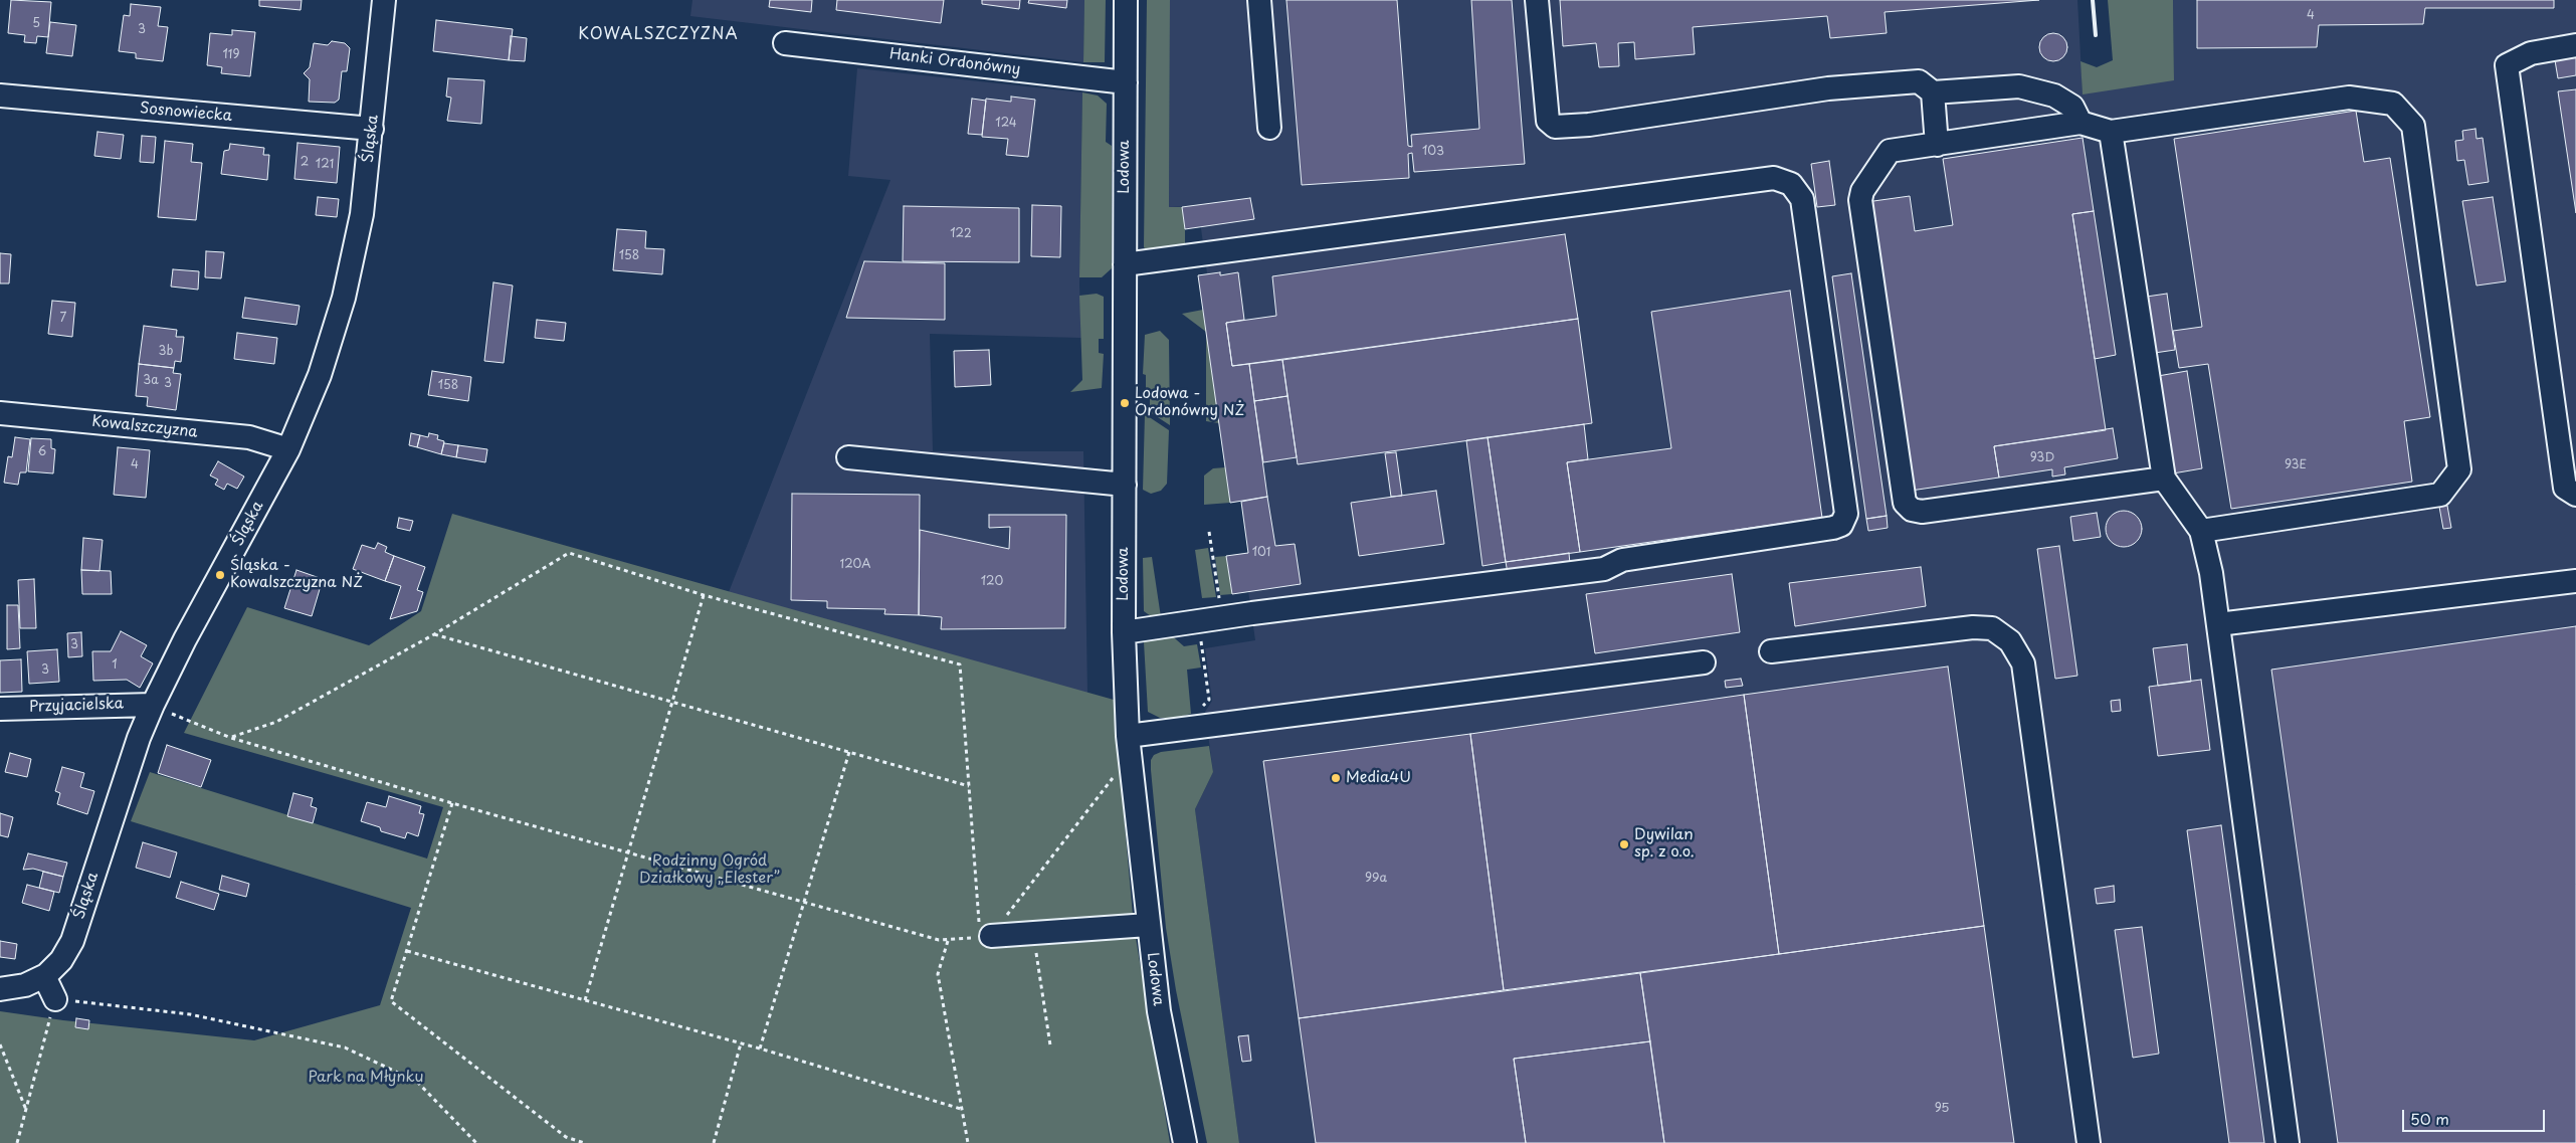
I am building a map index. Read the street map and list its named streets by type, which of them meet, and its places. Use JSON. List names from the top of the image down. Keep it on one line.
{"streets":{"street":["Hanki Ordonówny","Sosnowiecka","Śląska","Lodowa","Kowalszczyzna","Przyjacielska"]},"crossings":[["Hanki Ordonówny","Lodowa"],["Sosnowiecka","Śląska"],["Śląska","Kowalszczyzna"],["Śląska","Przyjacielska"]],"districts":["KOWALSZCZYZNA"],"parks":["Rodzinny Ogród Działkowy „Elester”","Park na Młynku"],"places":["Lodowa - Ordonówny NŻ","Śląska - Kowalszczyzna NŻ","Media4U","Dywilan sp. z o.o."],"house_numbers":["4","5","3","119","124","103","2","121","122","158","7","3b","3a","3","158","6","93D","4","93E","101","120A","120","3","1","3","99a","95"],"scale_bar":"50 m"}
